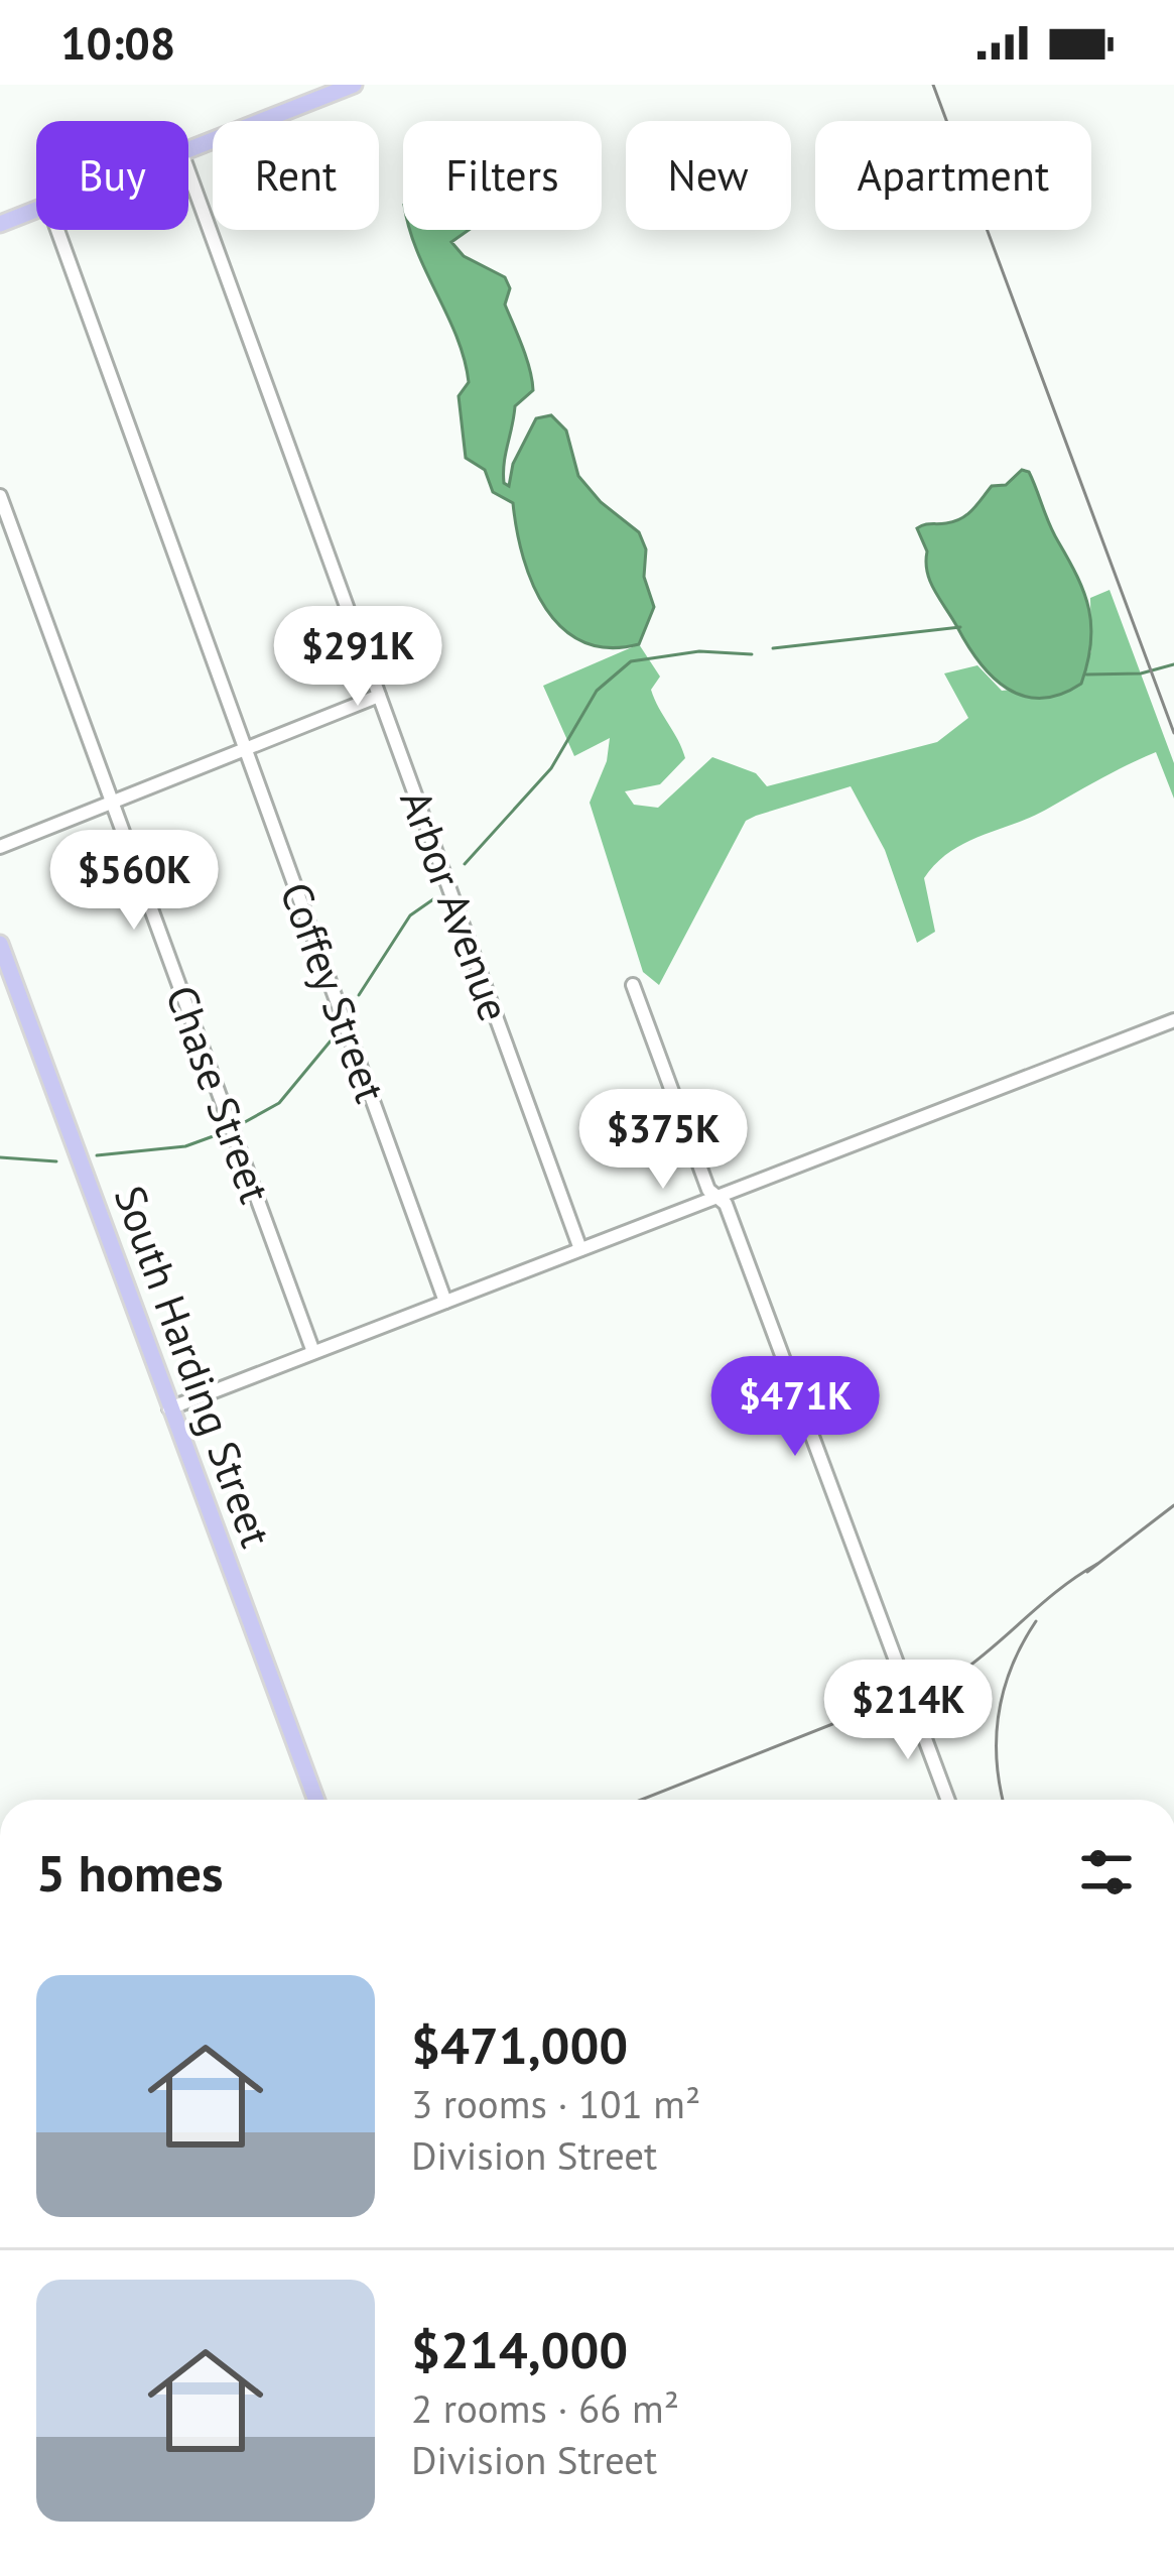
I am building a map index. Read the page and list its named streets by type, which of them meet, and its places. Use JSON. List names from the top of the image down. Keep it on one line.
{"streets":{"main road":["South Harding Street"],"street":["Arbor Avenue","Coffey Street","Chase Street"]},"page":{"status":"10:08","chip":["Buy","Rent","Filters","New","Apartment"],"price":["$291K","$560K","$375K","$471K","$214K"],"heading":"5 homes","list":[{"name":"$471,000","note":"3 rooms · 101 m² · Division Street"},{"name":"$214,000","note":"2 rooms · 66 m² · Division Street"}]}}
